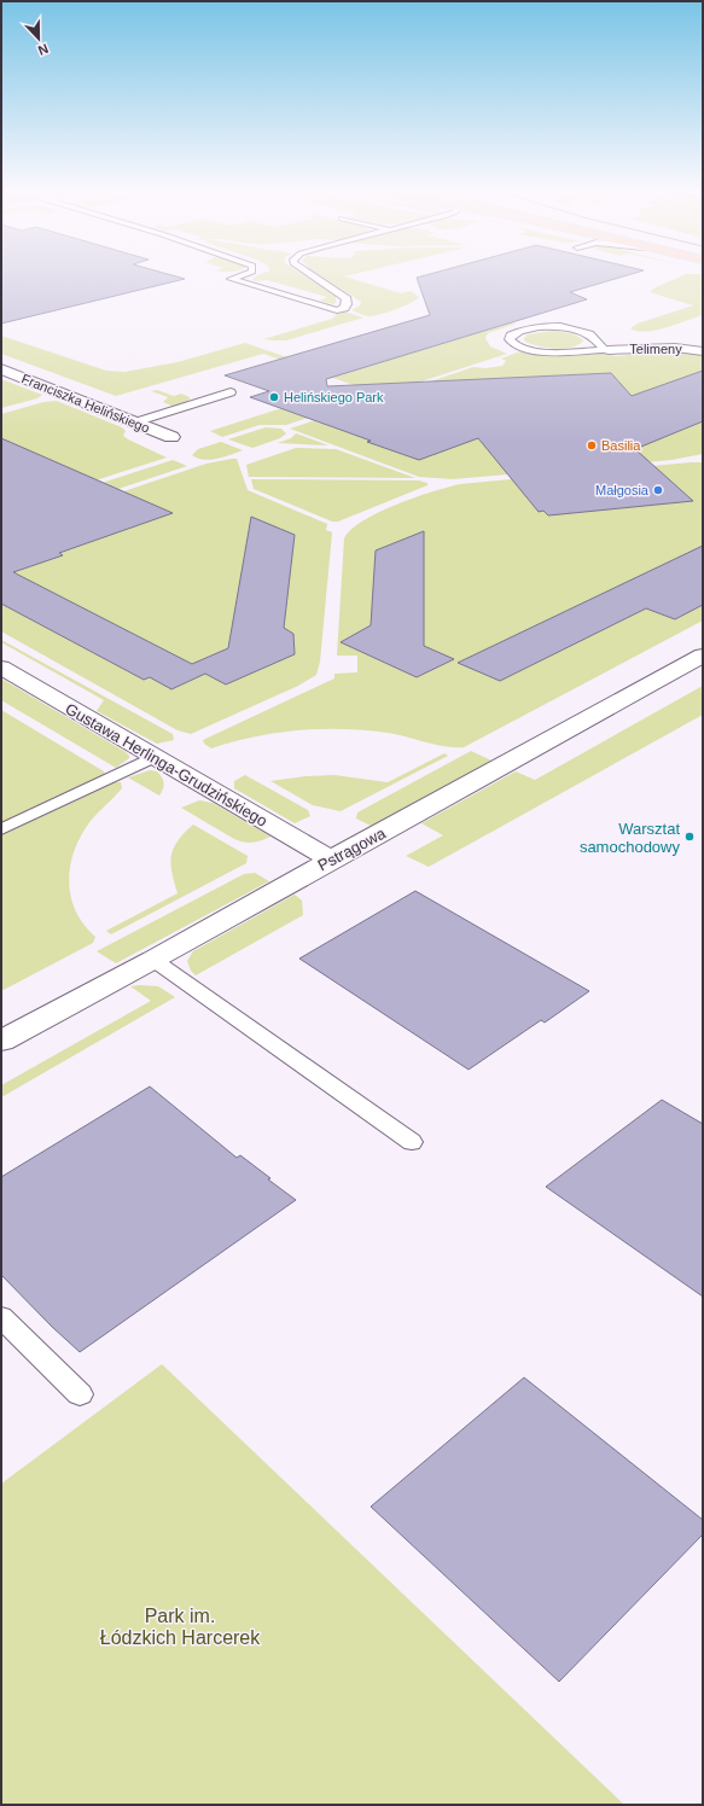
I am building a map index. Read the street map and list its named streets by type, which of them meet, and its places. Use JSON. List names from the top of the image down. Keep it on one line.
{"streets":{"street":["Telimeny","Franciszka Helińskiego","Gustawa Herlinga-Grudzińskiego","Pstrągowa"]},"crossings":[["Gustawa Herlinga-Grudzińskiego","Pstrągowa"]],"parks":["Park im. Łódzkich Harcerek"],"places":["Helińskiego Park","Basilia","Małgosia","Warsztat samochodowy"],"north":"bottom"}
